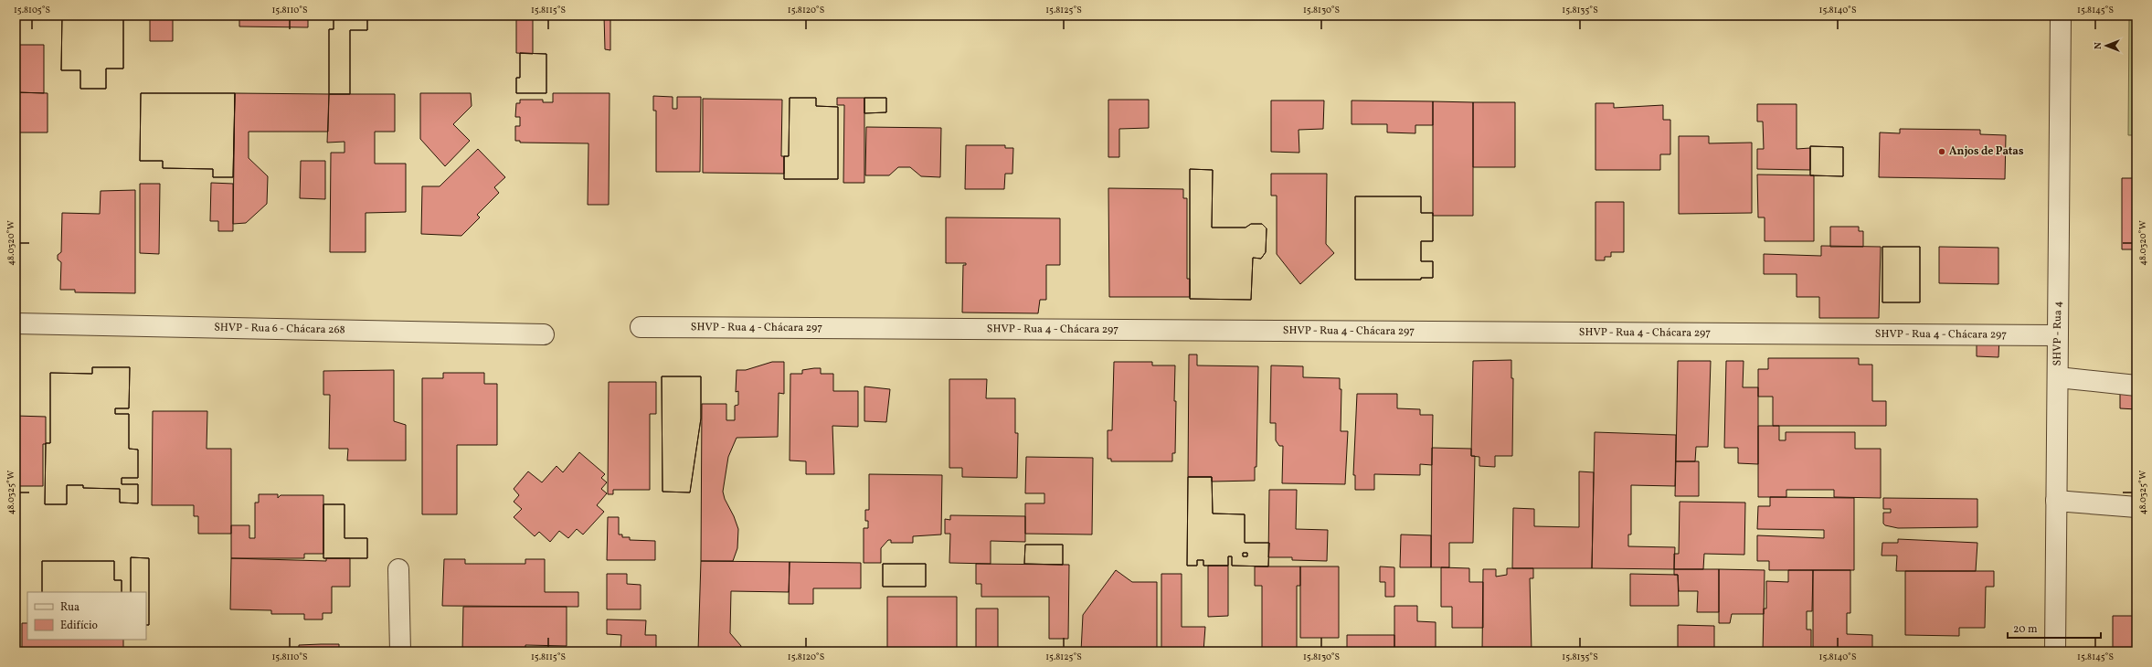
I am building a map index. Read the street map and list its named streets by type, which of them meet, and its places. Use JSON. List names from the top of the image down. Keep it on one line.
{"streets":{"street":["SHVP - Rua 4 - Chácara 297","SHVP - Rua 6 - Chácara 268","SHVP - Rua 4"]},"crossings":[["SHVP - Rua 4 - Chácara 297","SHVP - Rua 4"]],"places":["Anjos de Patas"],"legend":["Rua","Edifício"],"scale_bar":"20 m","north":"left","coordinates":["15.8105°S","15.8110°S","15.8115°S","15.8120°S","15.8125°S","15.8130°S","15.8135°S","15.8140°S","15.8145°S","48.0320°W","48.0325°W"]}
